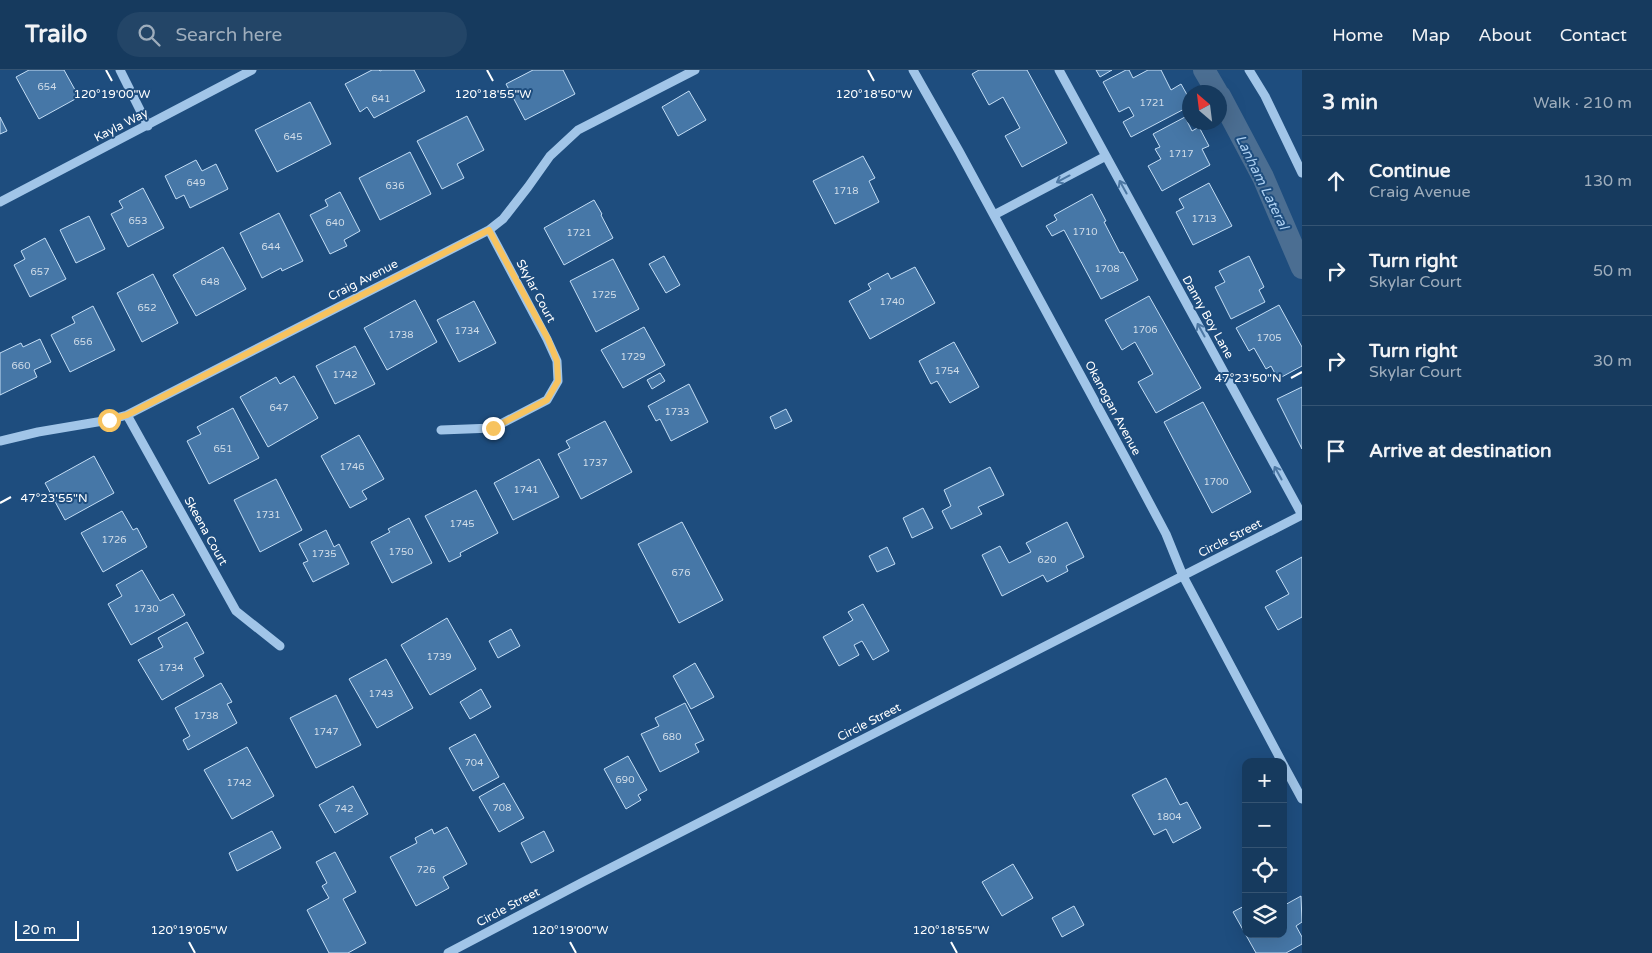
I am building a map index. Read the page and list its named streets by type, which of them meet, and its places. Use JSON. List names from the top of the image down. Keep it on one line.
{"streets":{"street":["Kayla Way","Craig Avenue","Skylar Court","Danny Boy Lane","Okanogan Avenue","Skeena Court","Circle Street"]},"crossings":[["Craig Avenue","Skylar Court"],["Craig Avenue","Skeena Court"],["Danny Boy Lane","Circle Street"],["Okanogan Avenue","Circle Street"]],"one_way":["Danny Boy Lane"],"water":["Lanham Lateral"],"house_numbers":["654","641","1721","645","1717","649","636","1718","1713","653","640","1710","1721","644","1708","657","648","1725","1740","652","1706","1734","1738","1705","656","1729","660","1754","1742","647","1733","651","1737","1746","1700","1741","1731","1745","1726","1750","1735","620","676","1730","1739","1734","1743","1738","1747","680","704","690","1742","708","742","1804","726"],"scale_bar":"20 m","north":"top left","page":{"header":"Trailo","search":"Search here","nav":["Home","Map","About","Contact"],"heading":["3 min","Walk · 210 m"],"list":[["Continue","Craig Avenue","130 m"],["Turn right","Skylar Court","50 m"],["Turn right","Skylar Court","30 m"],"Arrive at destination"],"map_buttons":["+","−"],"scale":"20 m"},"coordinates":["120°19'00\"W","120°18'55\"W","120°18'50\"W","47°23'50\"N","47°23'55\"N","120°19'05\"W"]}
